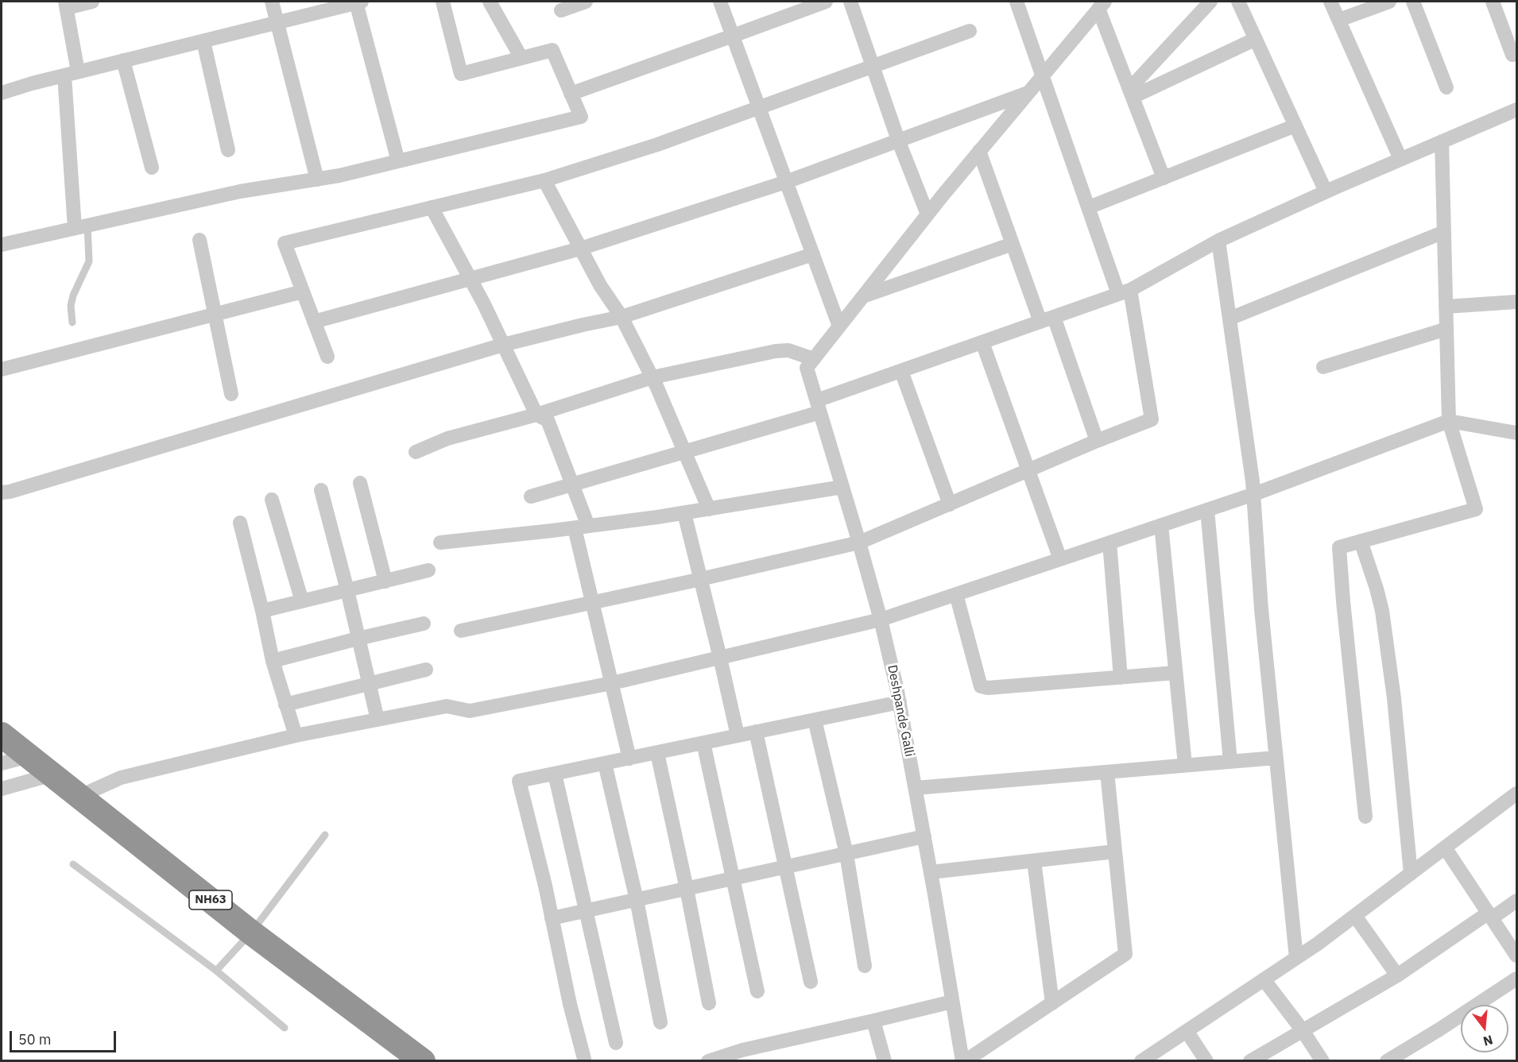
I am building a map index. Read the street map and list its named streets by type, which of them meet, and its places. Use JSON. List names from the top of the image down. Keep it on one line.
{"streets":{"highway":["NH63"],"street":["Deshpande Galli"]},"scale_bar":"50 m","north":"bottom"}
